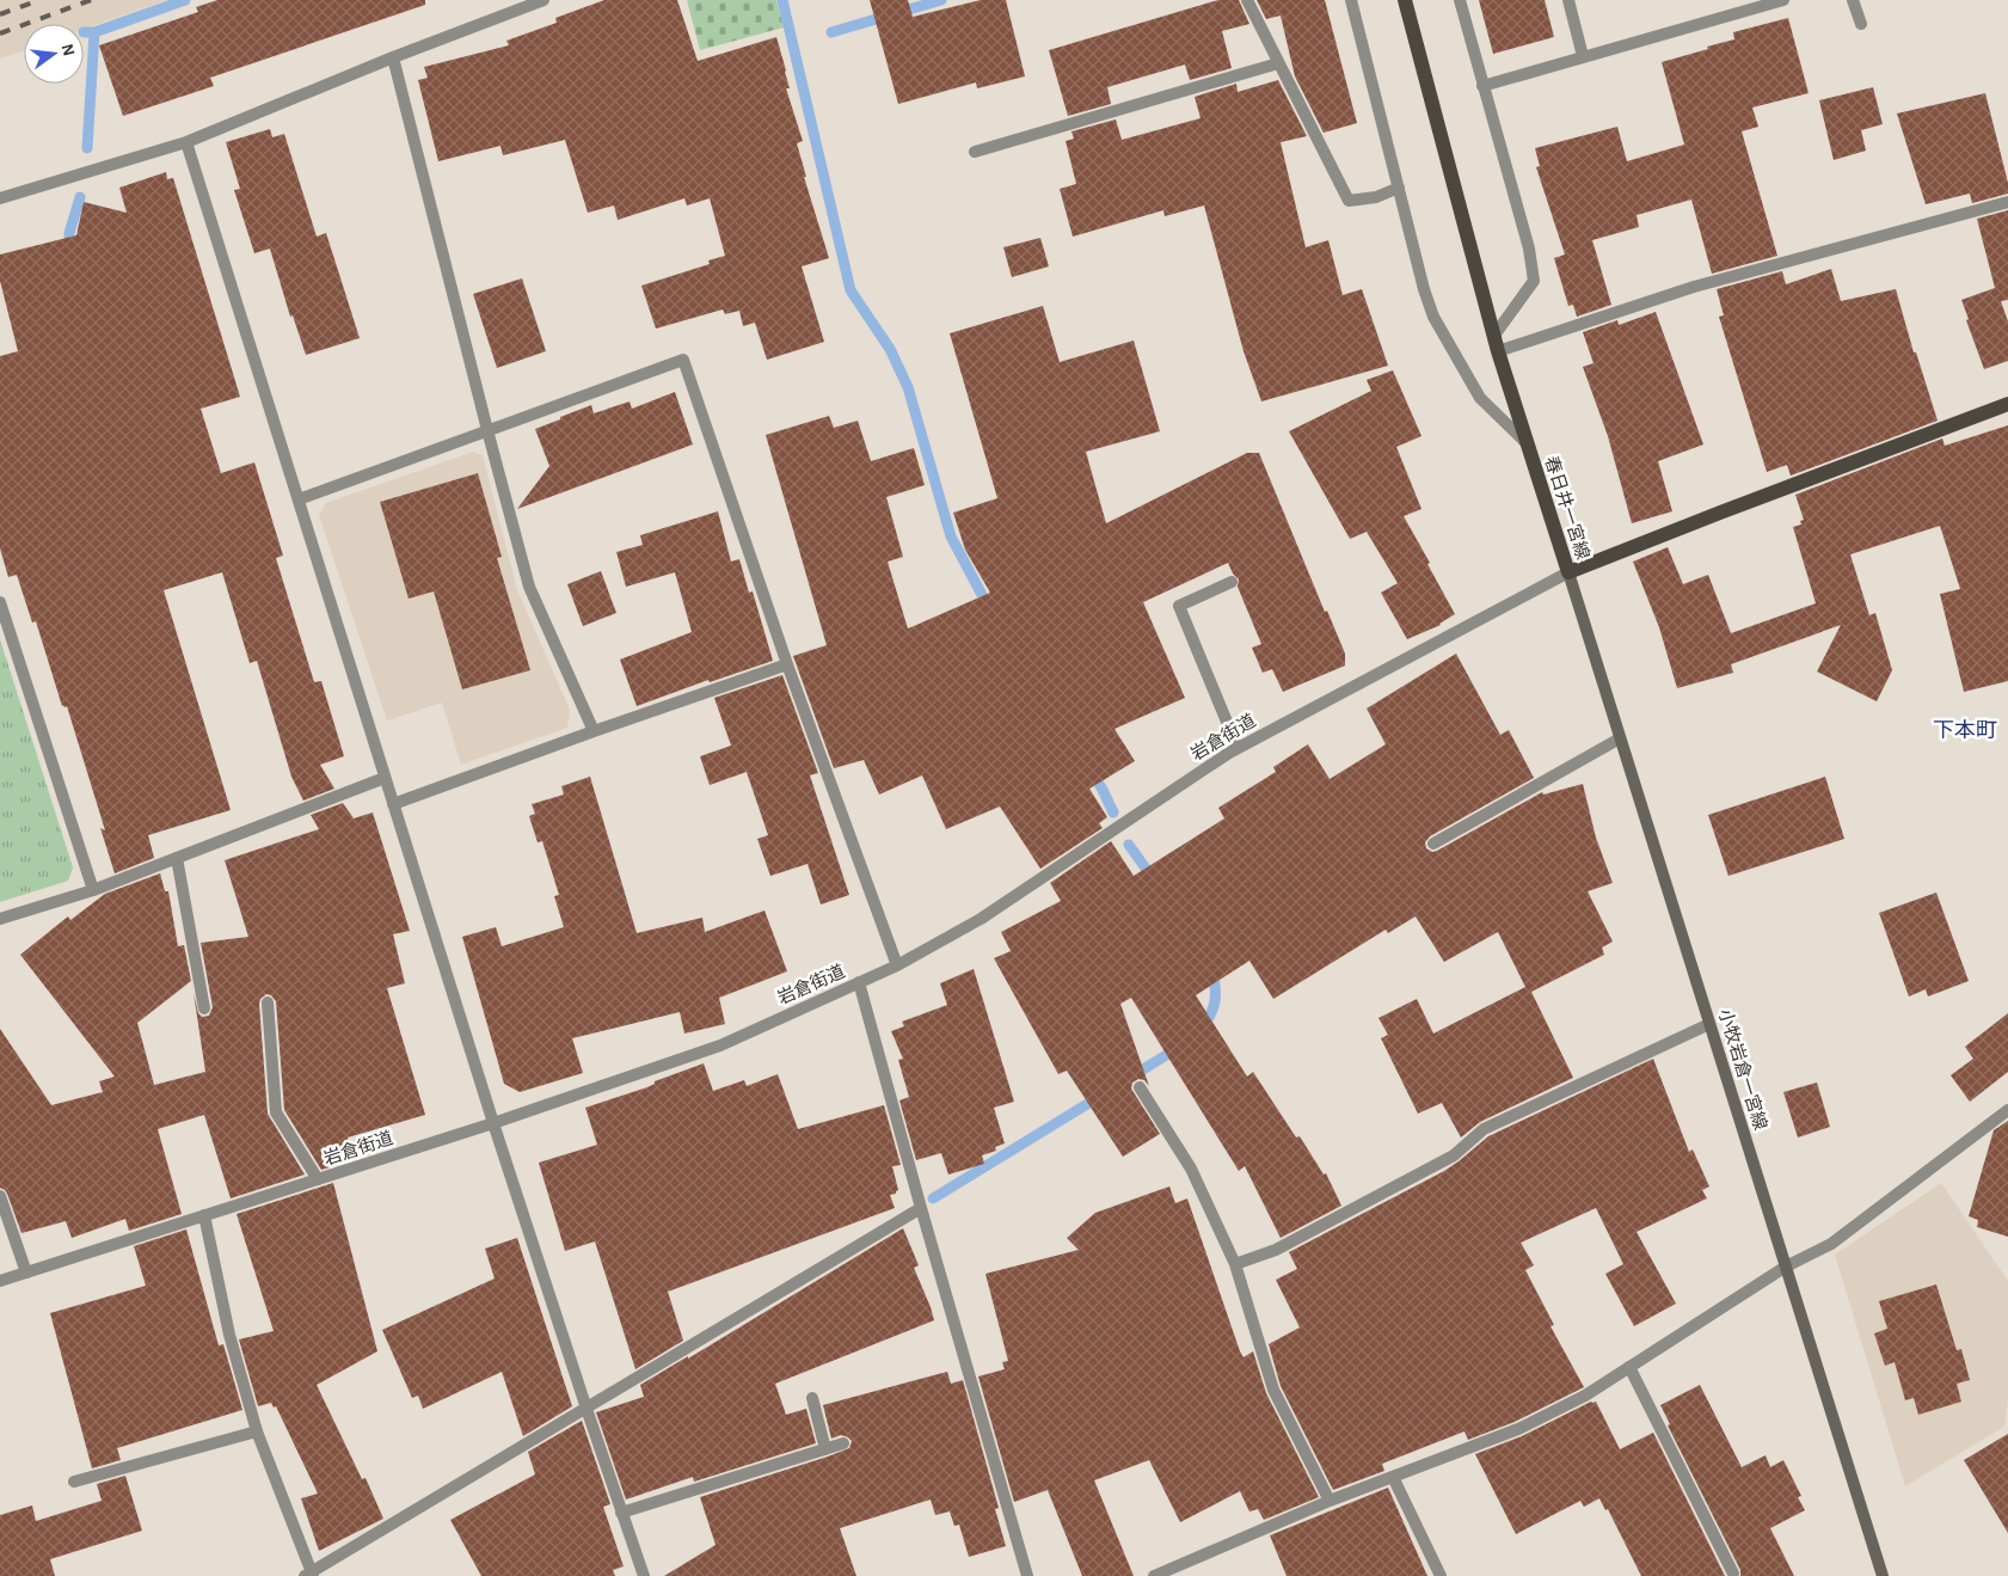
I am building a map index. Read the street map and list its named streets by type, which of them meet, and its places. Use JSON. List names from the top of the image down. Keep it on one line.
{"streets":{"main road":["春日井一宮線","小牧岩倉一宮線"],"street":["岩倉街道"]},"crossings":[["春日井一宮線","岩倉街道"],["春日井一宮線","小牧岩倉一宮線"],["岩倉街道","小牧岩倉一宮線"]],"districts":["下本町"],"north":"right"}
